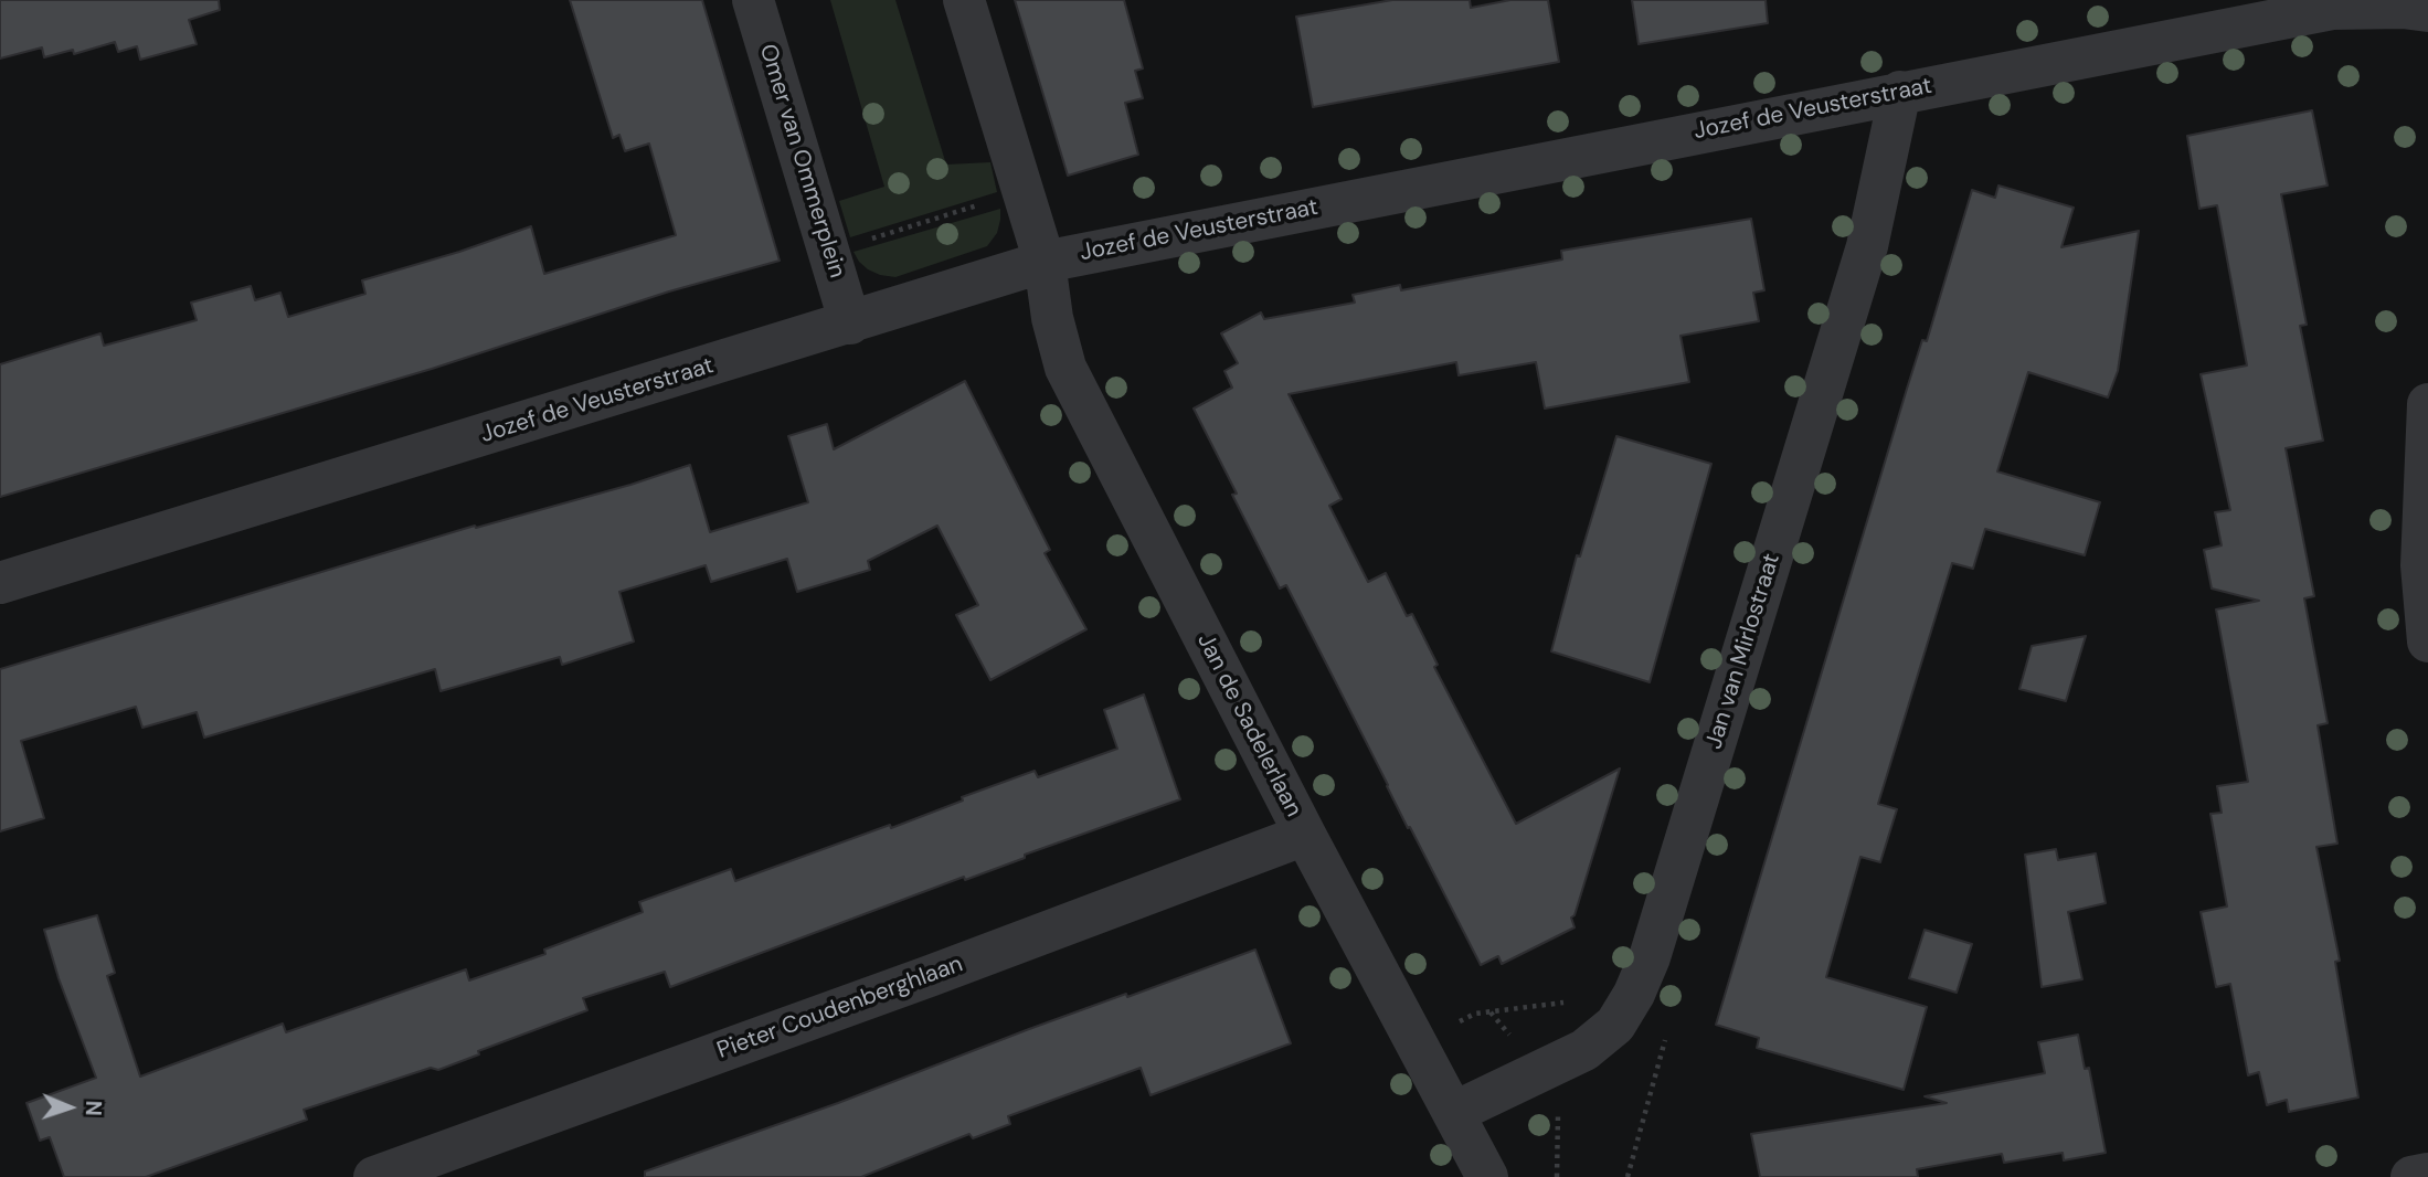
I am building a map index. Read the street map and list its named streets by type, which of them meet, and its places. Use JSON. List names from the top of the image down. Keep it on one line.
{"streets":{"street":["Jozef de Veusterstraat","Omer van Ommerplein","Jan van Mirlostraat","Jan de Sadelerlaan","Pieter Coudenberghlaan"]},"crossings":[["Jozef de Veusterstraat","Omer van Ommerplein"],["Jozef de Veusterstraat","Jan van Mirlostraat"],["Jozef de Veusterstraat","Jan de Sadelerlaan"],["Jan van Mirlostraat","Jan de Sadelerlaan"],["Jan de Sadelerlaan","Pieter Coudenberghlaan"]],"north":"right"}
